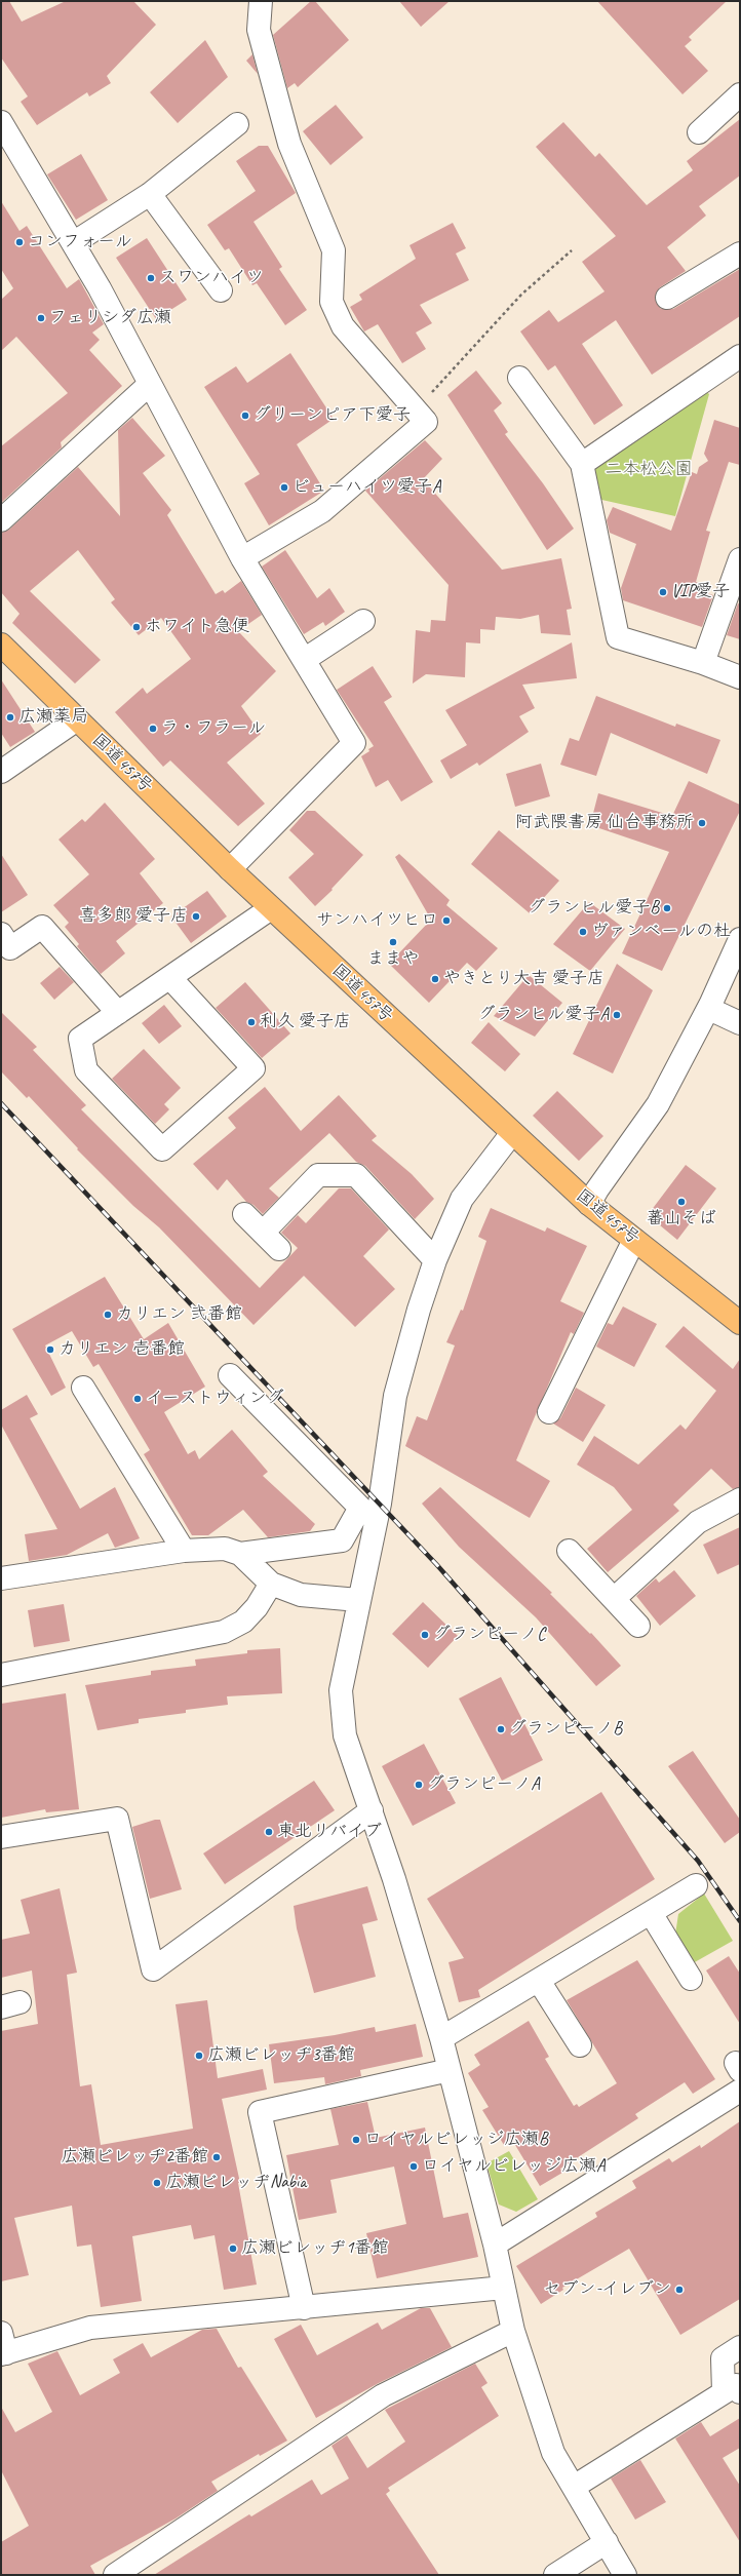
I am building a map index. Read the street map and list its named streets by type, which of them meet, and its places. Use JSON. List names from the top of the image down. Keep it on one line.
{"streets":{"highway":["国道457号"]},"parks":["二本松公園"],"places":["コンフォール","スワンハイツ","フェリシダ広瀬","グリーンピア下愛子","ビューハイツ愛子A","VIP愛子","ホワイト急便","広瀬薬局","ラ・フラール","阿武隈書房 仙台事務所","グランヒル愛子B","喜多郎 愛子店","サンハイツヒロ","ヴァンベールの杜","ままや","やきとり大吉 愛子店","グランヒル愛子A","利久 愛子店","蕃山そば","カリエン 弐番館","カリエン 壱番館","イーストウィング","グランピーノC","グランピーノB","グランピーノA","東北リバイブ","広瀬ビレッヂ3番館","ロイヤルビレッジ広瀬B","広瀬ビレッヂ2番館","ロイヤルビレッジ広瀬A","広瀬ビレッヂNabia","広瀬ビレッヂ1番館","セブン-イレブン"]}
